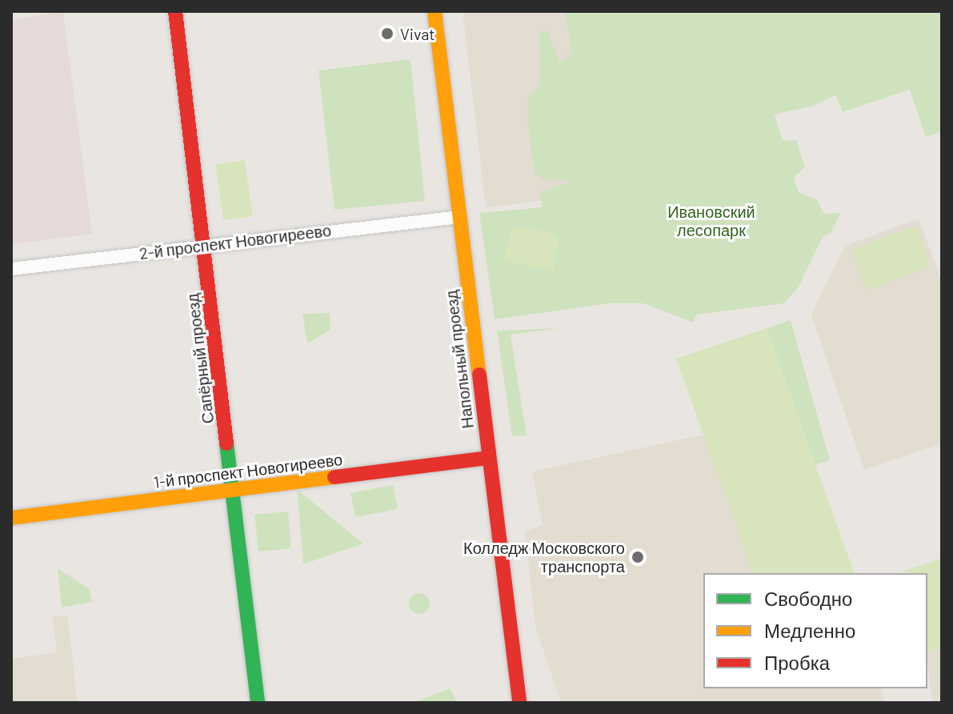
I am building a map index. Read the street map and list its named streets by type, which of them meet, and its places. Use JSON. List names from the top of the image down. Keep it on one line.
{"streets":{"street":["2-й проспект Новогиреево","Сапёрный проезд","Напольный проезд","1-й проспект Новогиреево"]},"crossings":[["2-й проспект Новогиреево","Сапёрный проезд"],["2-й проспект Новогиреево","Напольный проезд"],["Сапёрный проезд","1-й проспект Новогиреево"],["Напольный проезд","1-й проспект Новогиреево"]],"parks":["Ивановский лесопарк"],"places":["Vivat","Колледж Московского транспорта"],"legend":["Свободно","Медленно","Пробка"]}
